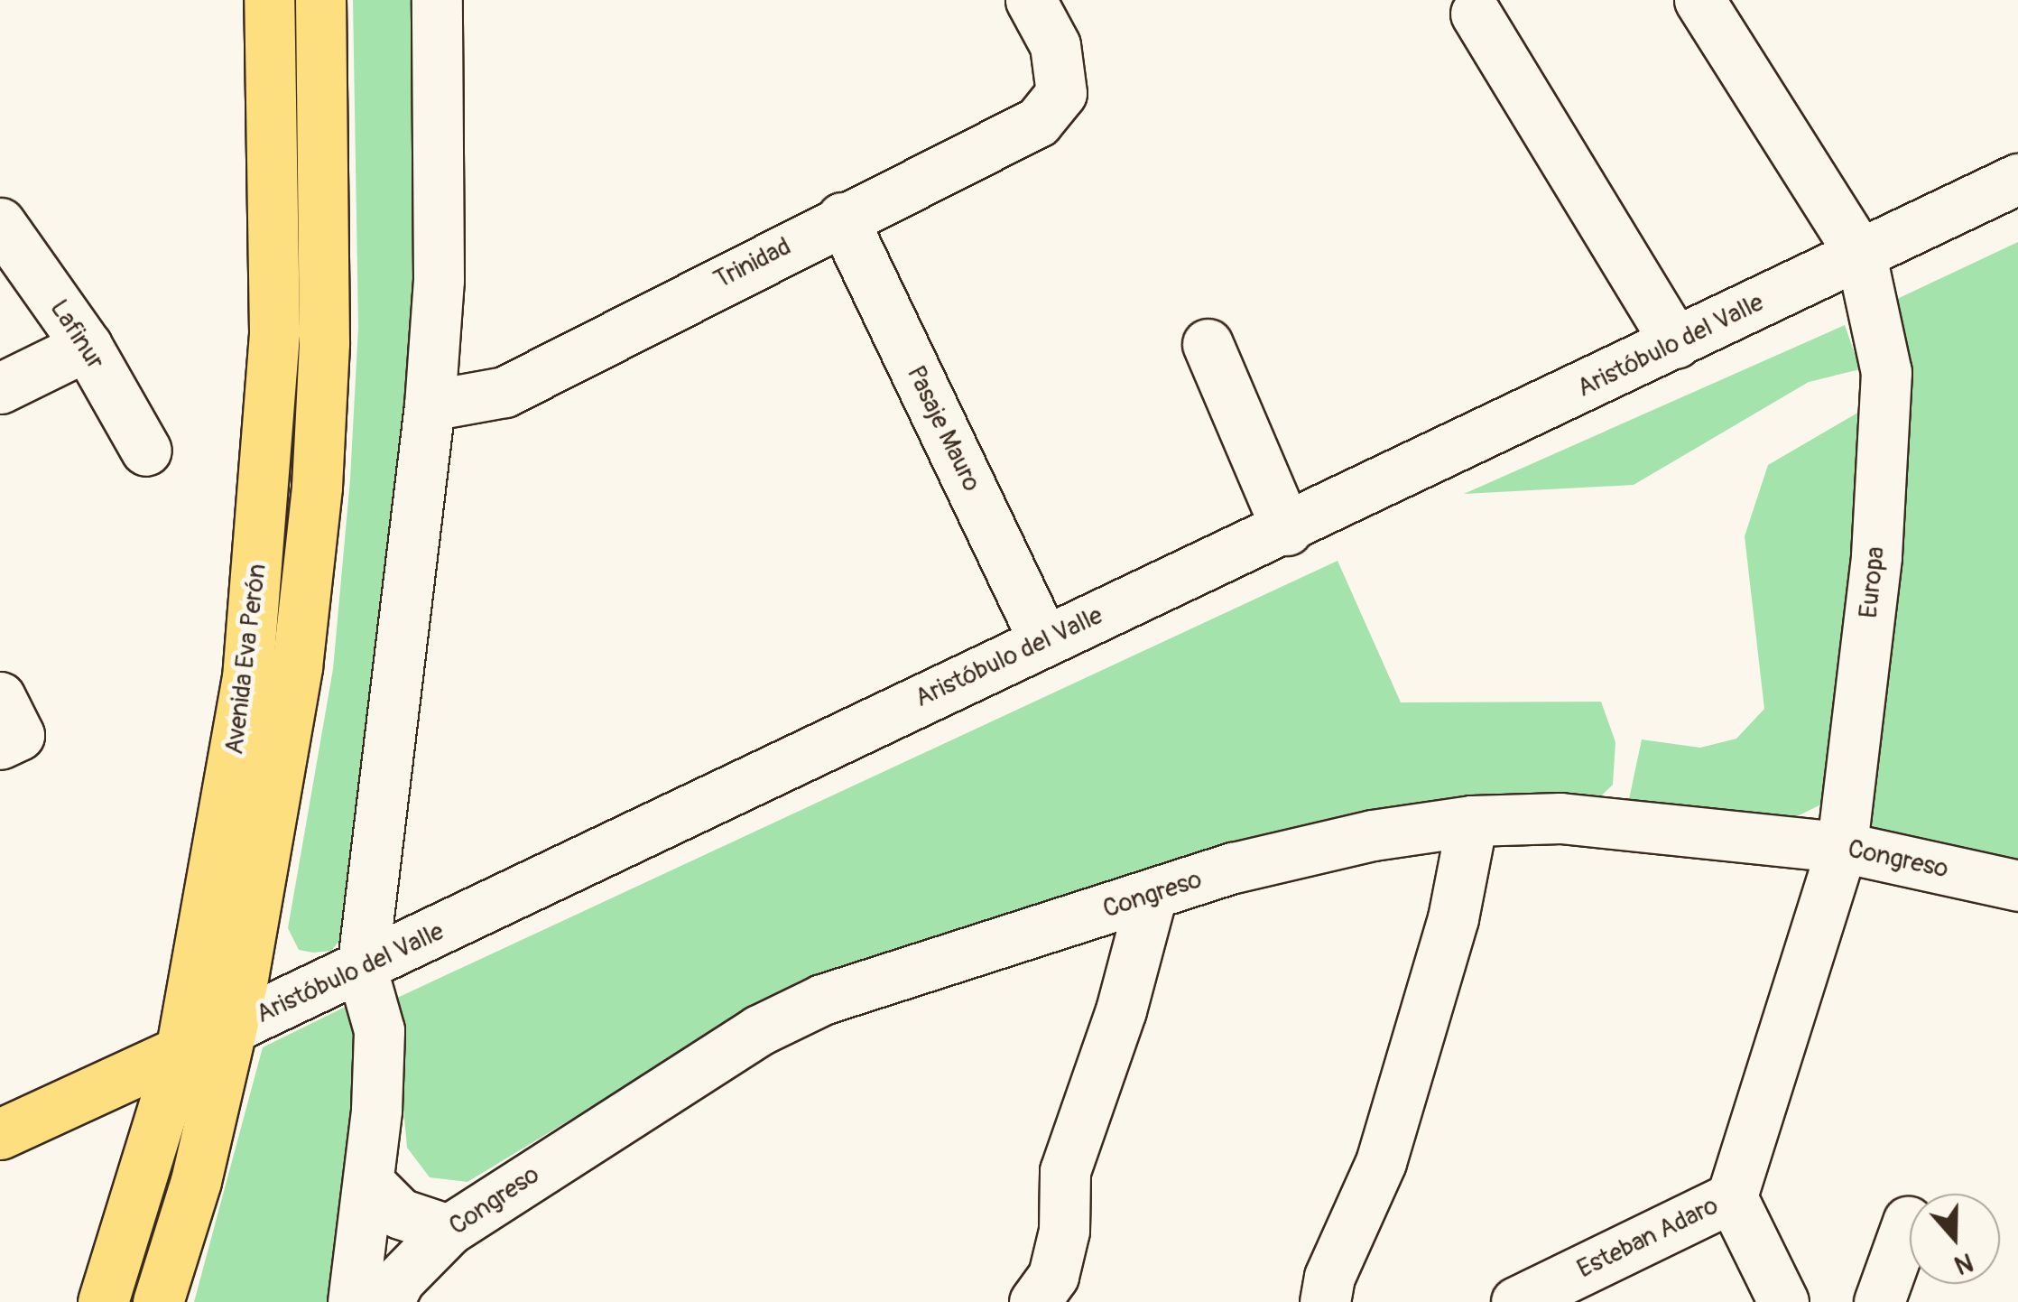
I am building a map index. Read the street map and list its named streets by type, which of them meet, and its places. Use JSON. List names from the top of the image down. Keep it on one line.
{"streets":{"main road":["Aristóbulo del Valle","Avenida Eva Perón"],"street":["Trinidad","Lafinur","Pasaje Mauro","Europa","Congreso","Esteban Adaro"]},"crossings":[["Trinidad","Pasaje Mauro"],["Aristóbulo del Valle","Pasaje Mauro"],["Aristóbulo del Valle","Europa"],["Aristóbulo del Valle","Avenida Eva Perón"],["Europa","Congreso"],["Europa","Esteban Adaro"]],"north":"bottom"}
